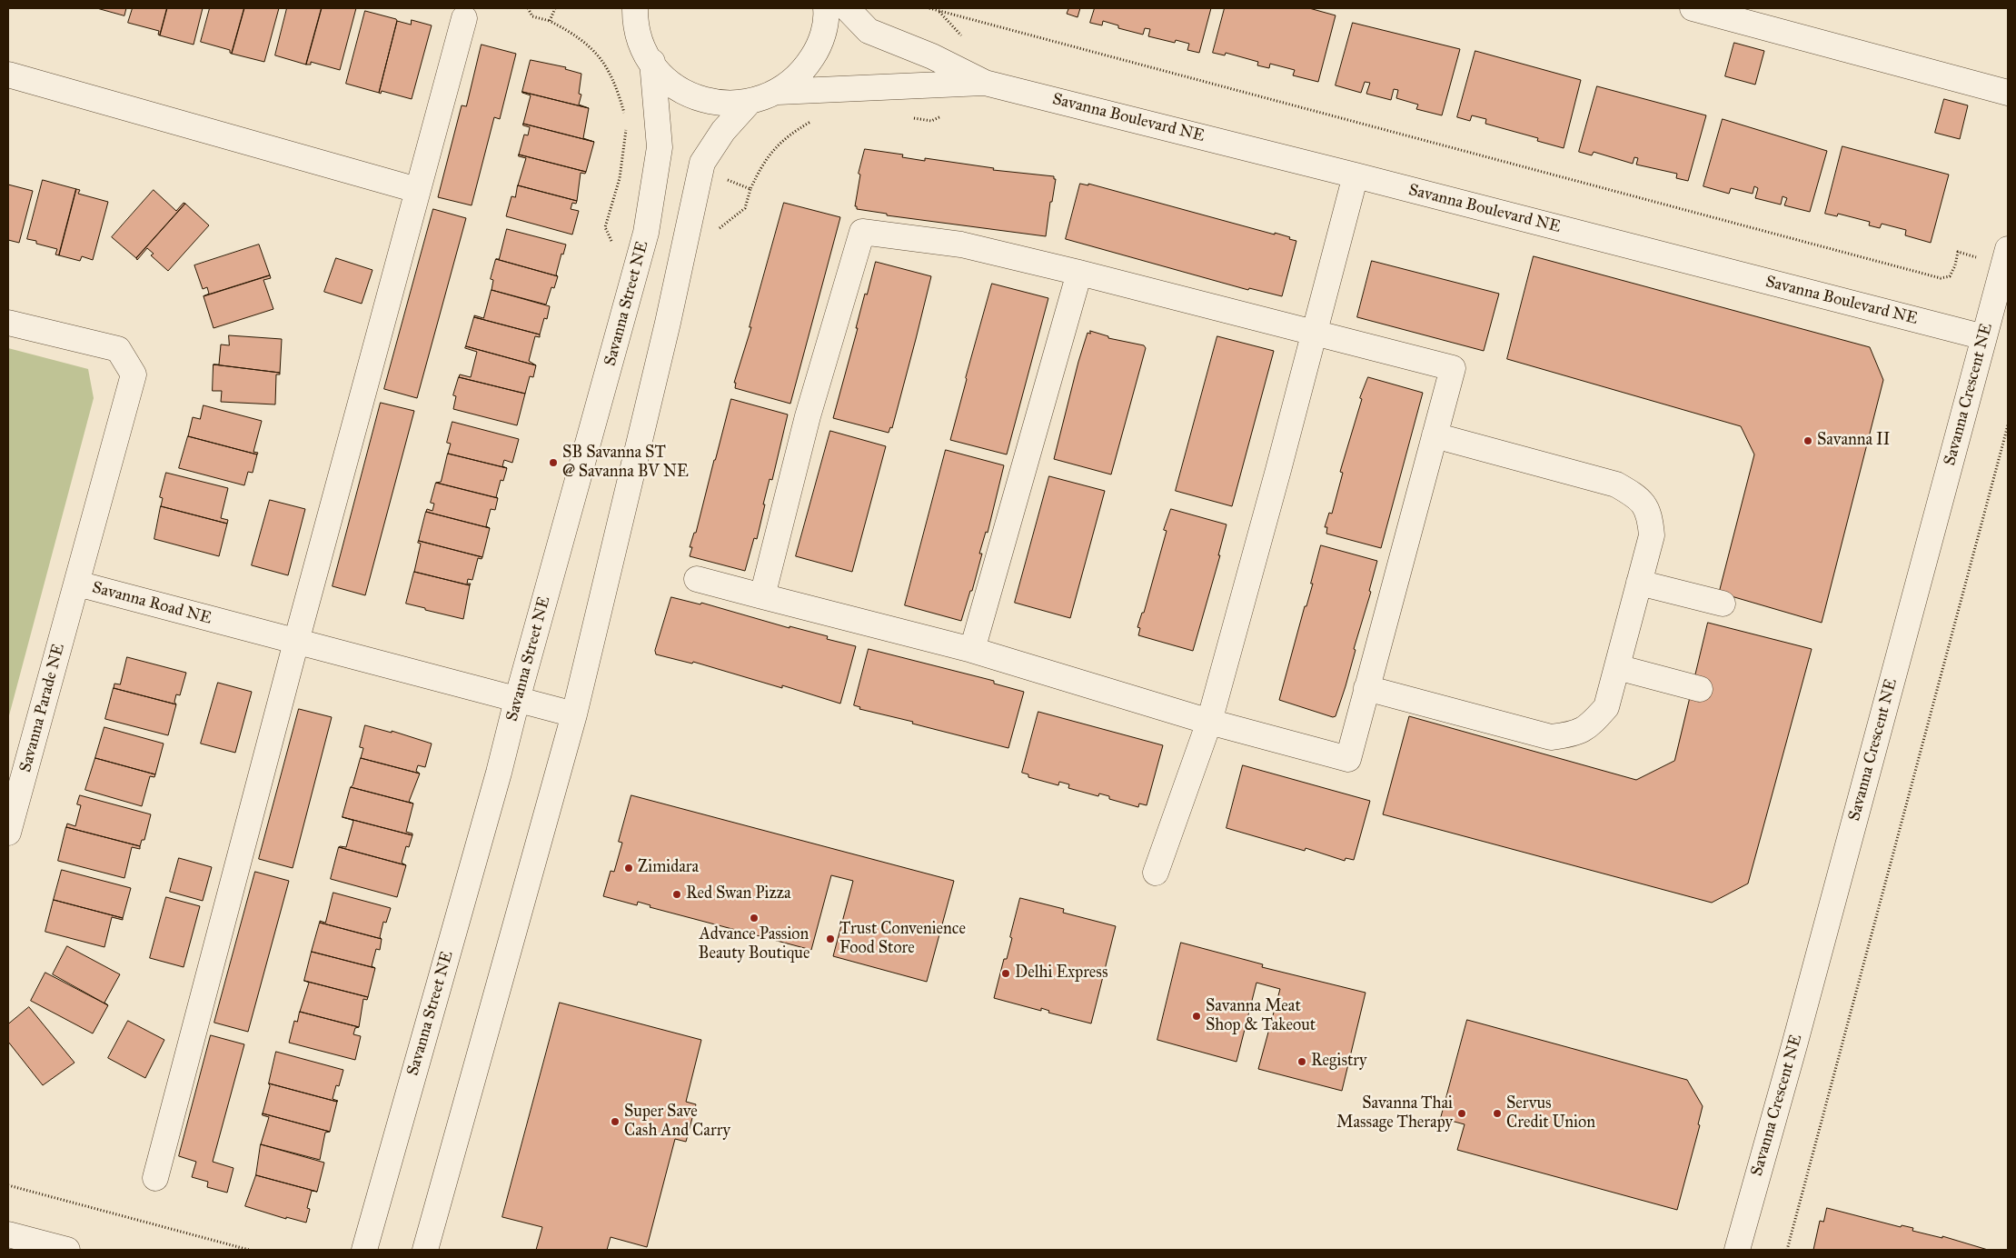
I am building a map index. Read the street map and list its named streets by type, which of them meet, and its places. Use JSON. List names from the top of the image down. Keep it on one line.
{"streets":{"street":["Savanna Boulevard NE","Savanna Street NE","Savanna Crescent NE","Savanna Road NE","Savanna Parade NE"]},"crossings":[["Savanna Boulevard NE","Savanna Crescent NE"],["Savanna Street NE","Savanna Road NE"],["Savanna Road NE","Savanna Parade NE"]],"places":["Savanna II","SB Savanna ST @ Savanna BV NE","Zimidara","Red Swan Pizza","Advance Passion Beauty Boutique","Trust Convenience Food Store","Delhi Express","Savanna Meat Shop & Takeout","Registry","Savanna Thai Massage Therapy","Servus Credit Union","Super Save Cash And Carry"]}
